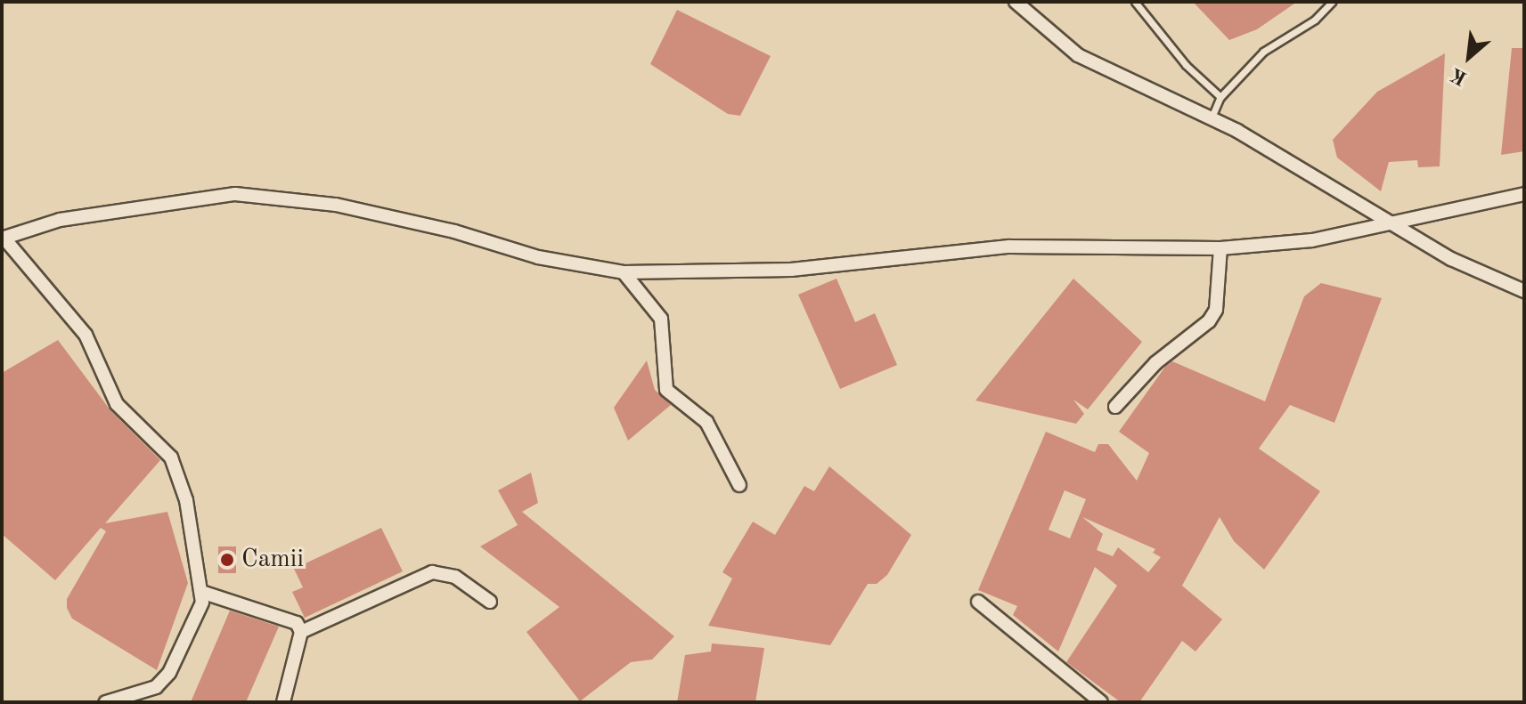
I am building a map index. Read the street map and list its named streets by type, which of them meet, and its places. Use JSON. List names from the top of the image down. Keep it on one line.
{"places":["Camii"],"north":"bottom left"}
